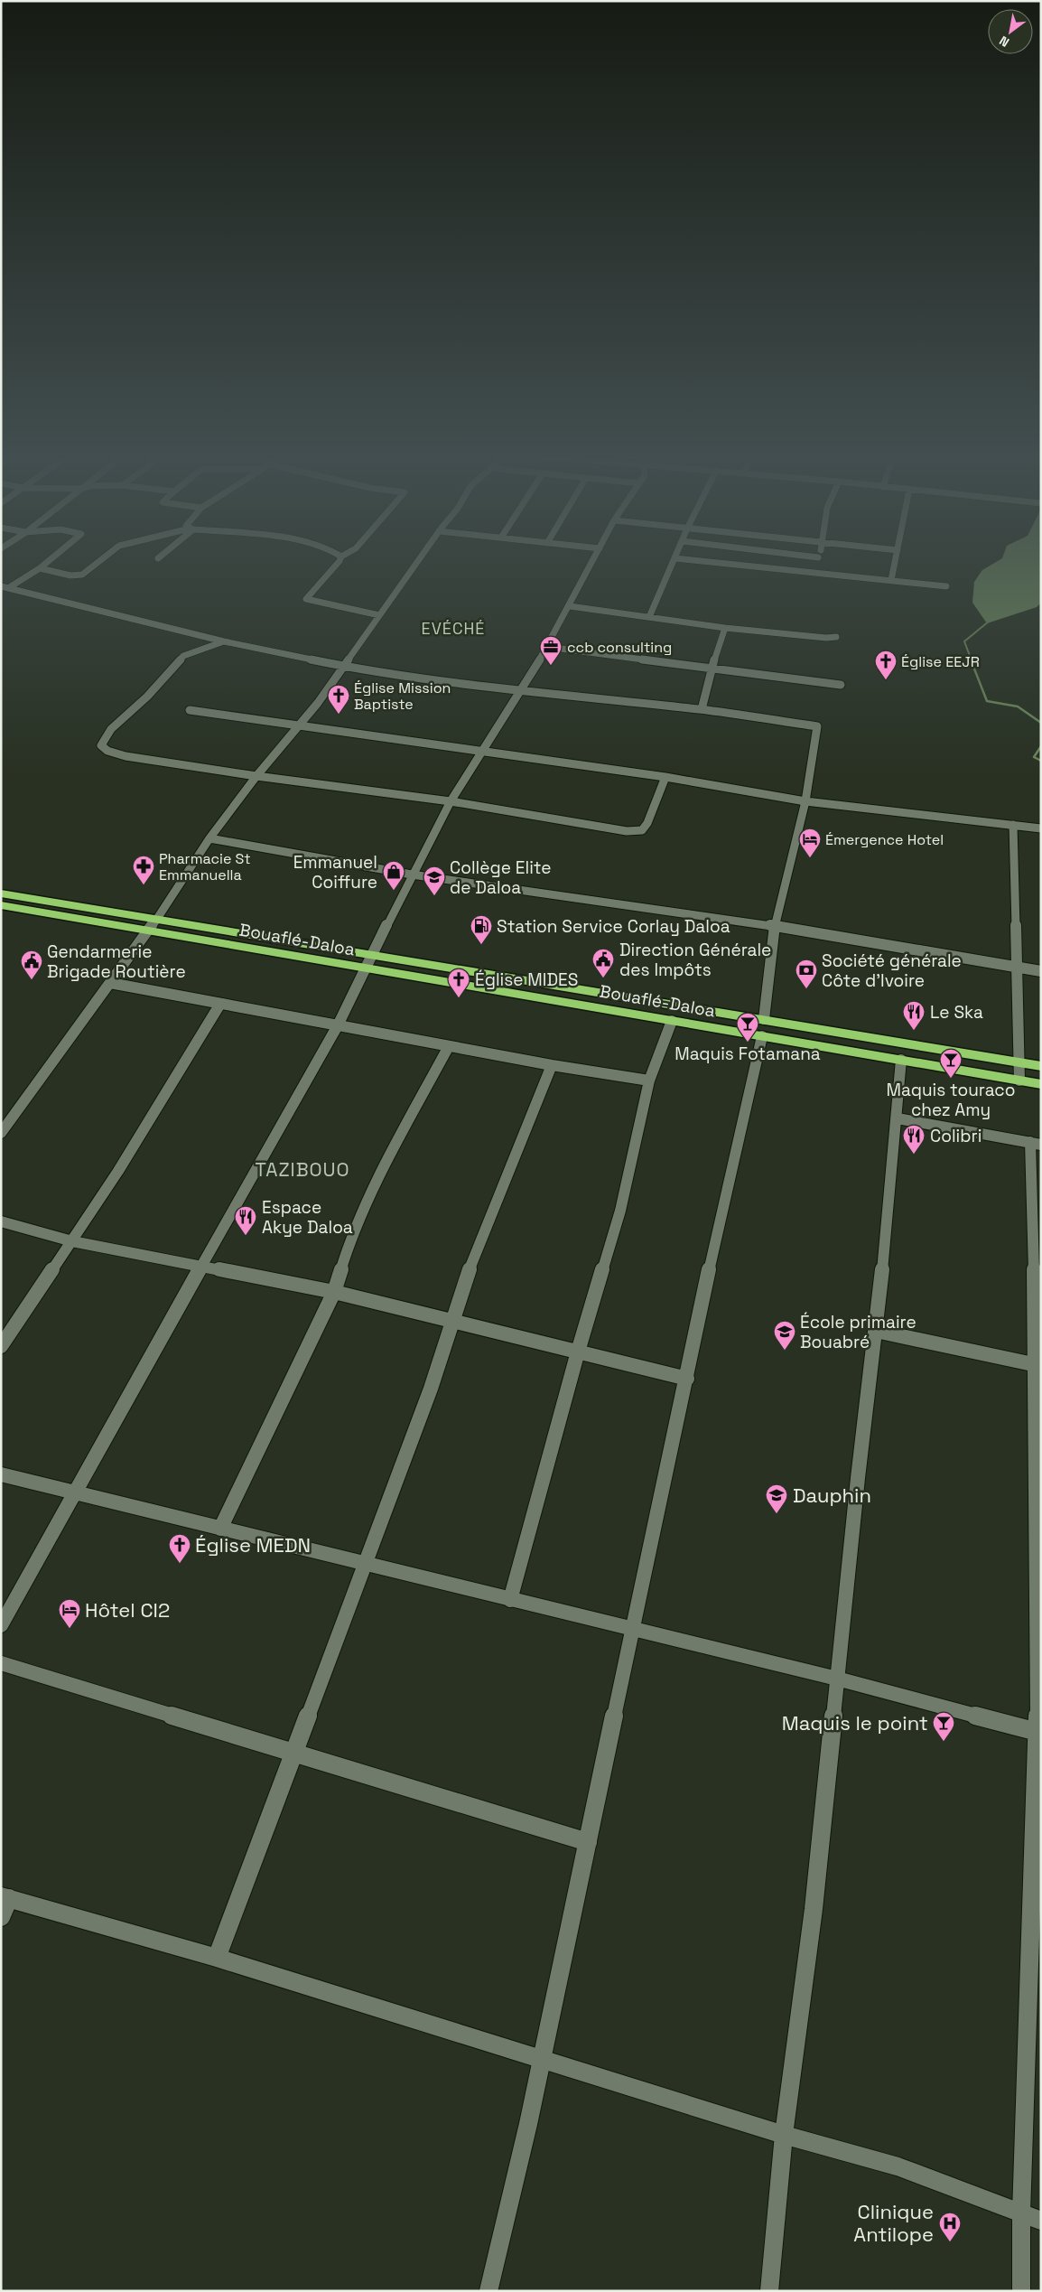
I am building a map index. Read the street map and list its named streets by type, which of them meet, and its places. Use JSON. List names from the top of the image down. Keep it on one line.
{"streets":{"highway":["Bouaflé-Daloa"]},"districts":["EVÉCHÉ","TAZIBOUO"],"places":{"office":["ccb consulting"],"church":["Église EEJR","Église Mission Baptiste","Église MIDES","Église MEDN"],"hotel":["Émergence Hotel","Hôtel CI2"],"pharmacy":["Pharmacie St Emmanuella"],"shop":["Emmanuel Coiffure"],"school or university":["Collège Elite de Daloa","École primaire Bouabré","Dauphin"],"fuel station":["Station Service Corlay Daloa"],"public building":["Direction Générale des Impôts","Gendarmerie Brigade Routière"],"bank":["Société générale Côte d’Ivoire"],"restaurant":["Le Ska","Colibri","Espace Akye Daloa"],"bar":["Maquis Fotamana","Maquis touraco chez Amy","Maquis le point"],"hospital":["Clinique Antilope"]},"north":"bottom left"}
